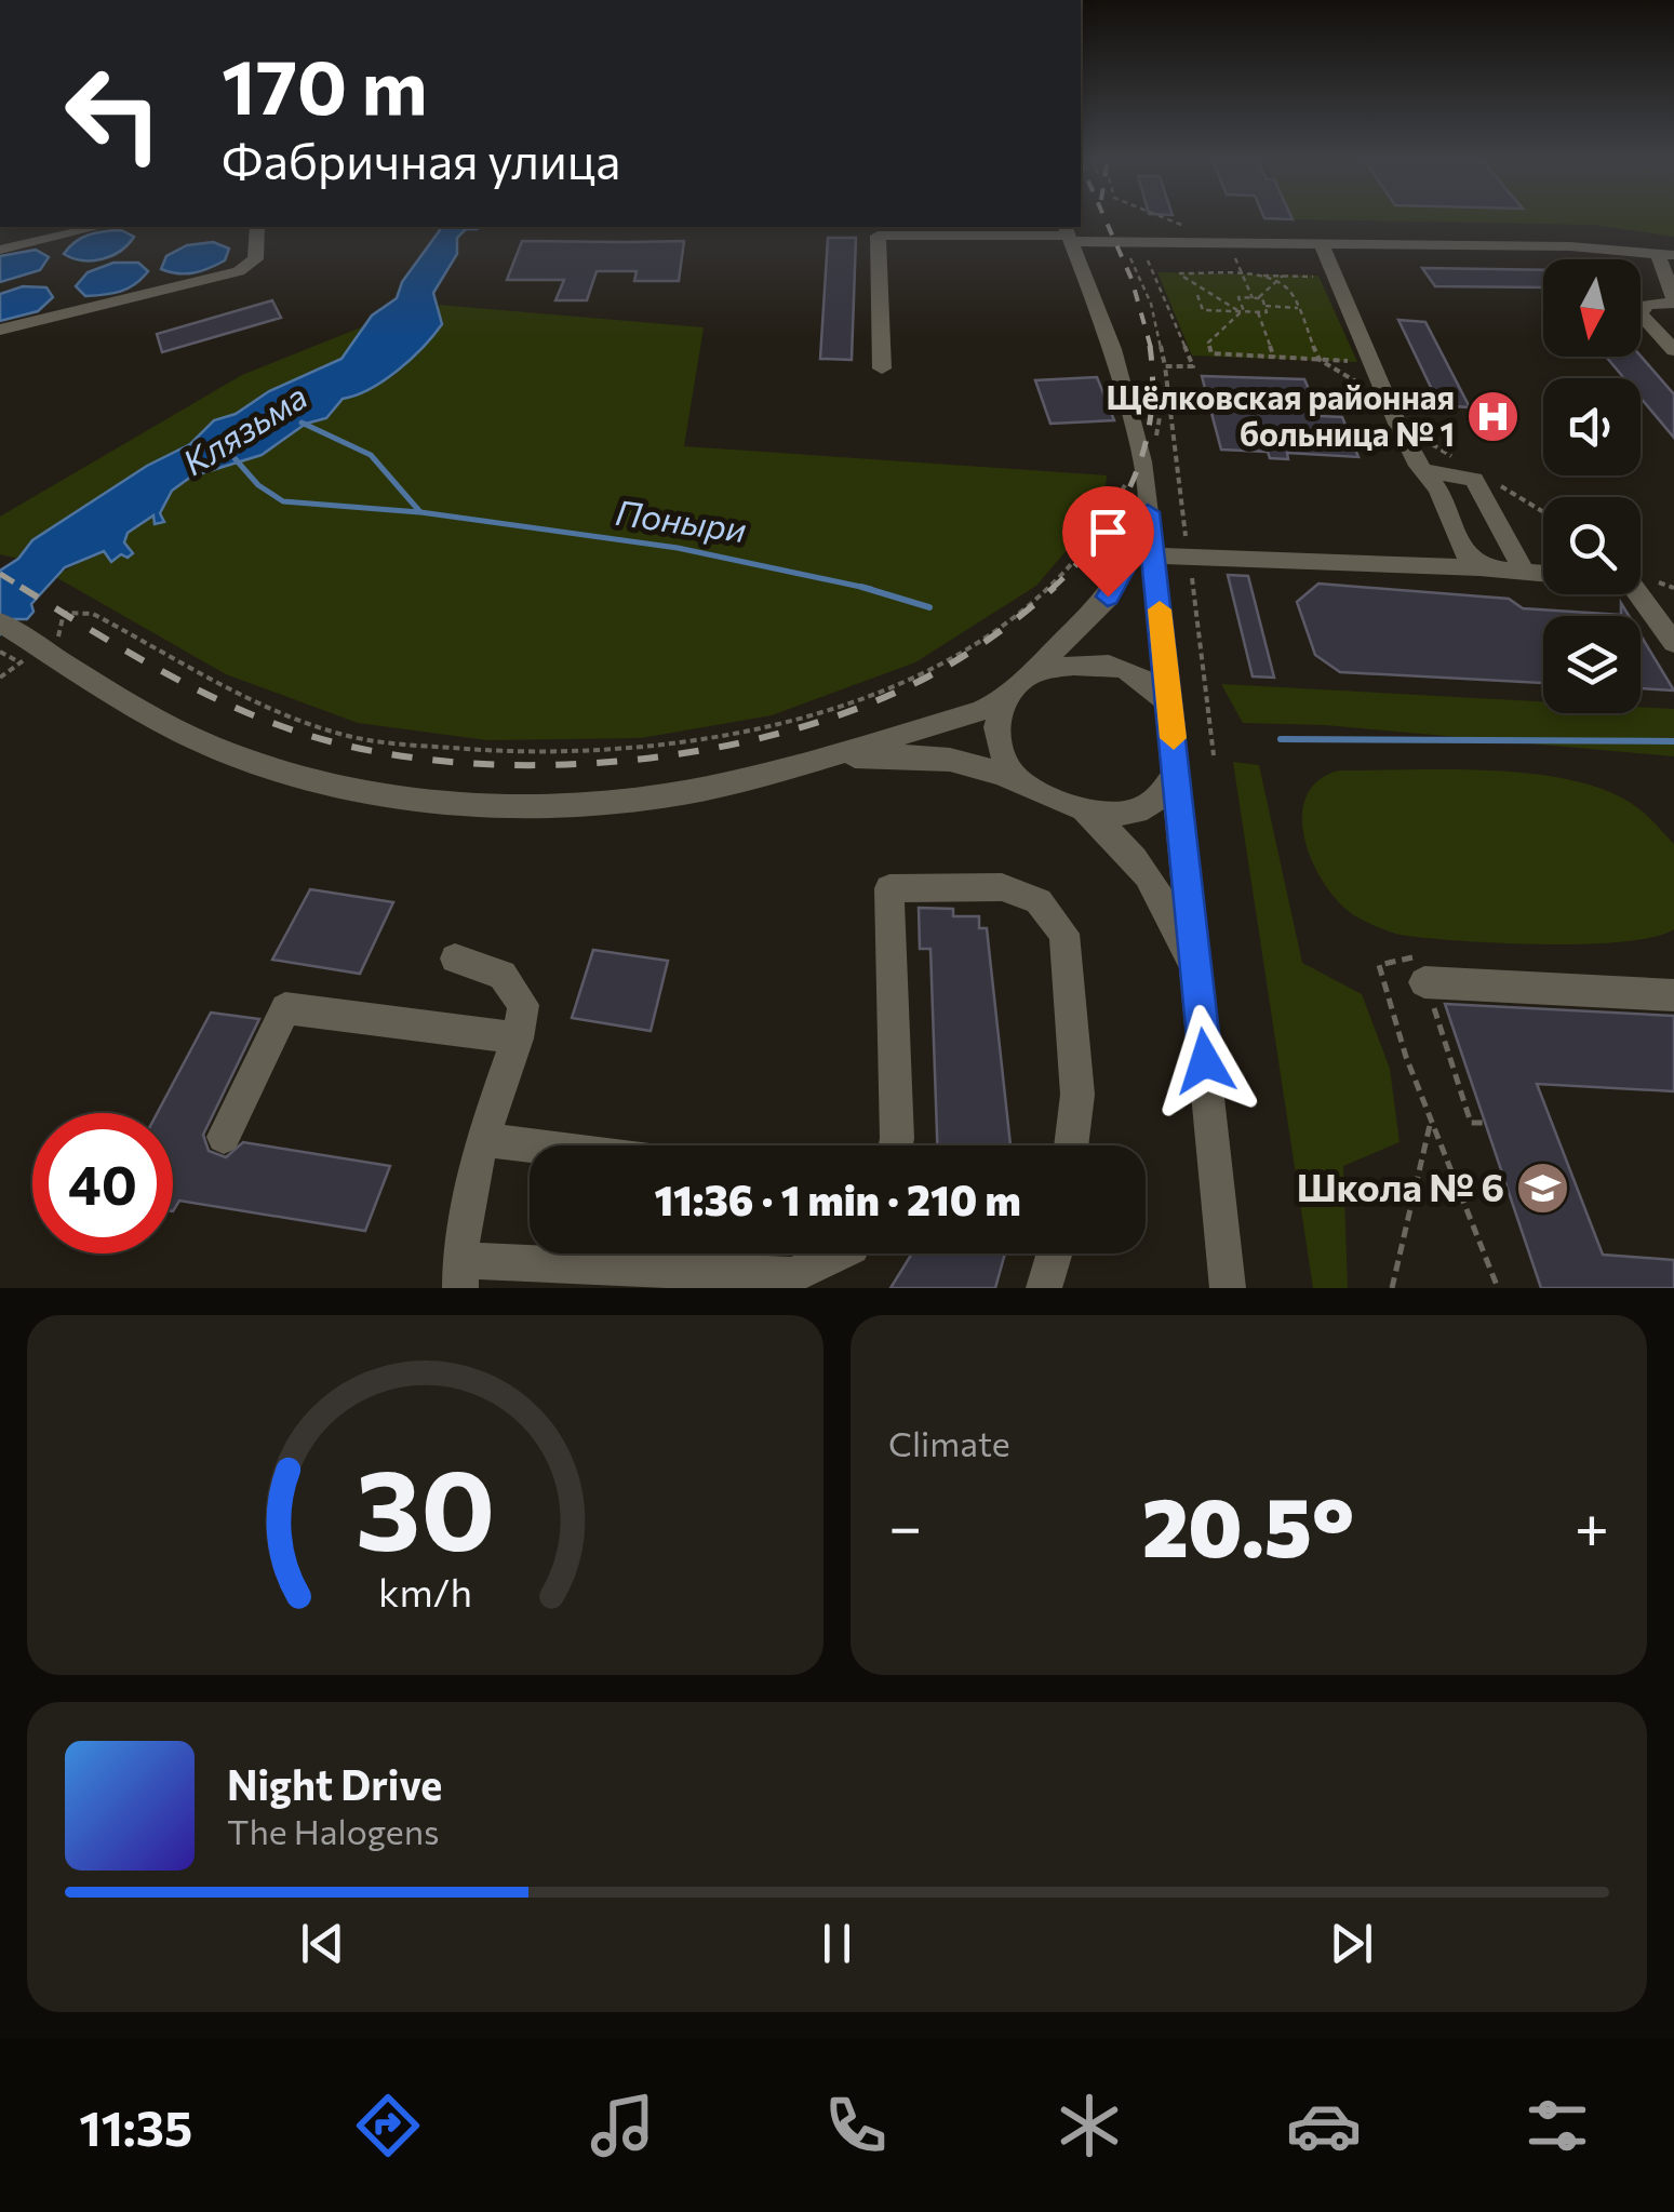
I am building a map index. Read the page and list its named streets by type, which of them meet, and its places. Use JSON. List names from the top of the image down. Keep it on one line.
{"water":["Клязьма","Поныри"],"places":{"hospital":["Щёлковская районная больница № 1"],"school or university":["Школа № 6"]},"north":"bottom","page":{"turn":["170 m","Фабричная улица"],"limit":"40","trip":"11:36 · 1 min · 210 m","tile":"Climate","heat":["−","20.5°","+"],"song":["Night Drive","The Halogens"],"tabs":"11:35","gauge":["30","km/h"]}}
